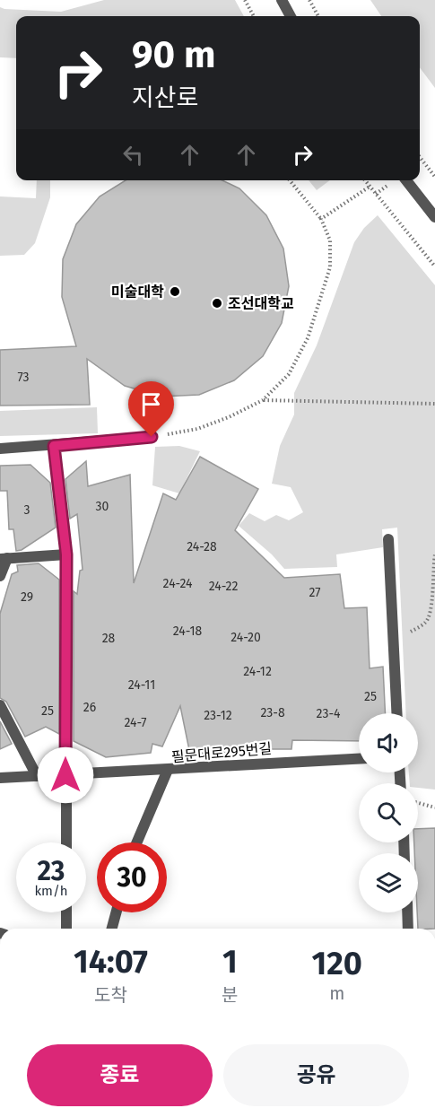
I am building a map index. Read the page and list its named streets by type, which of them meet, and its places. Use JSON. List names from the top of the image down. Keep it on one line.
{"streets":{"street":["필문대로295번길"]},"places":["미술대학","조선대학교"],"house_numbers":["73","30","3","24-28","24-24","24-22","27","29","24-18","24-20","28","24-12","24-11","25","26","25","23-8","23-4","23-12","24-7"],"page":{"turn":["90 m","지산로"],"speed":"23 km/h","limit":"30","eta":["14:07","도착","1","분","120","m"],"buttons":["종료","공유"]}}
